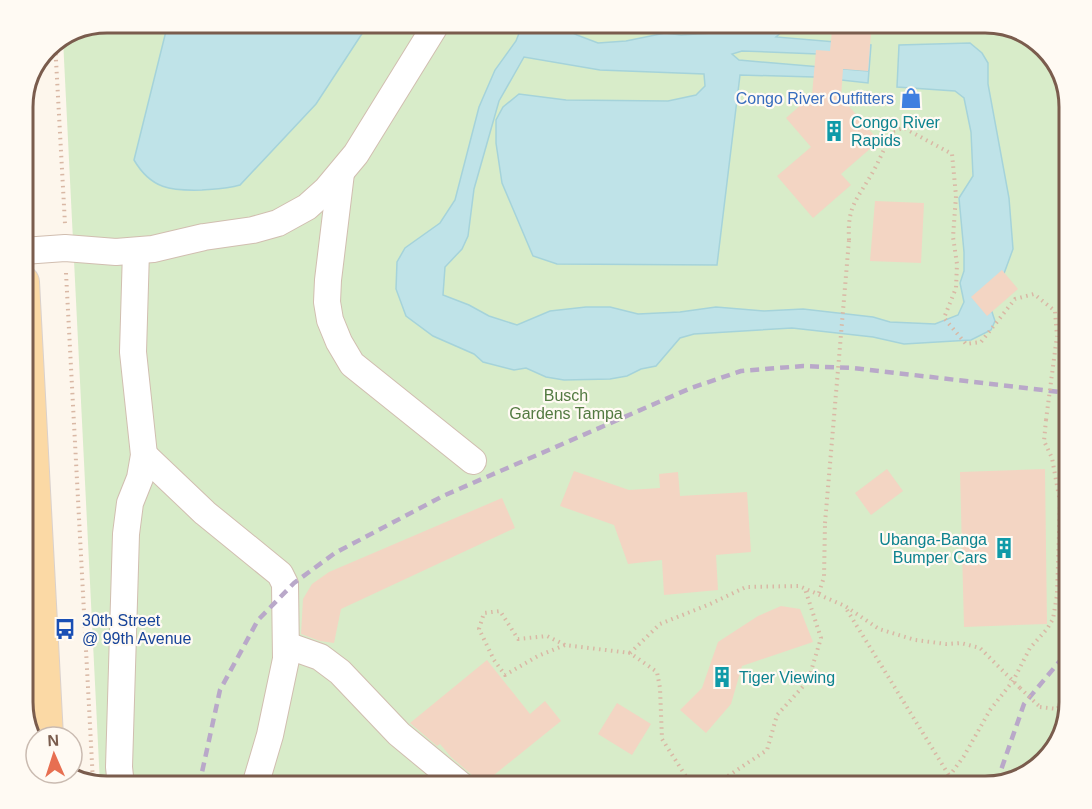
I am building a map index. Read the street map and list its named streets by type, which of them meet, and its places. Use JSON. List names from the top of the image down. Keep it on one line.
{"parks":["Busch Gardens Tampa"],"places":{"shop":["Congo River Outfitters"],"building":["Congo River Rapids","Ubanga-Banga Bumper Cars","Tiger Viewing"],"bus stop":["30th Street @ 99th Avenue"]},"north":"top"}
